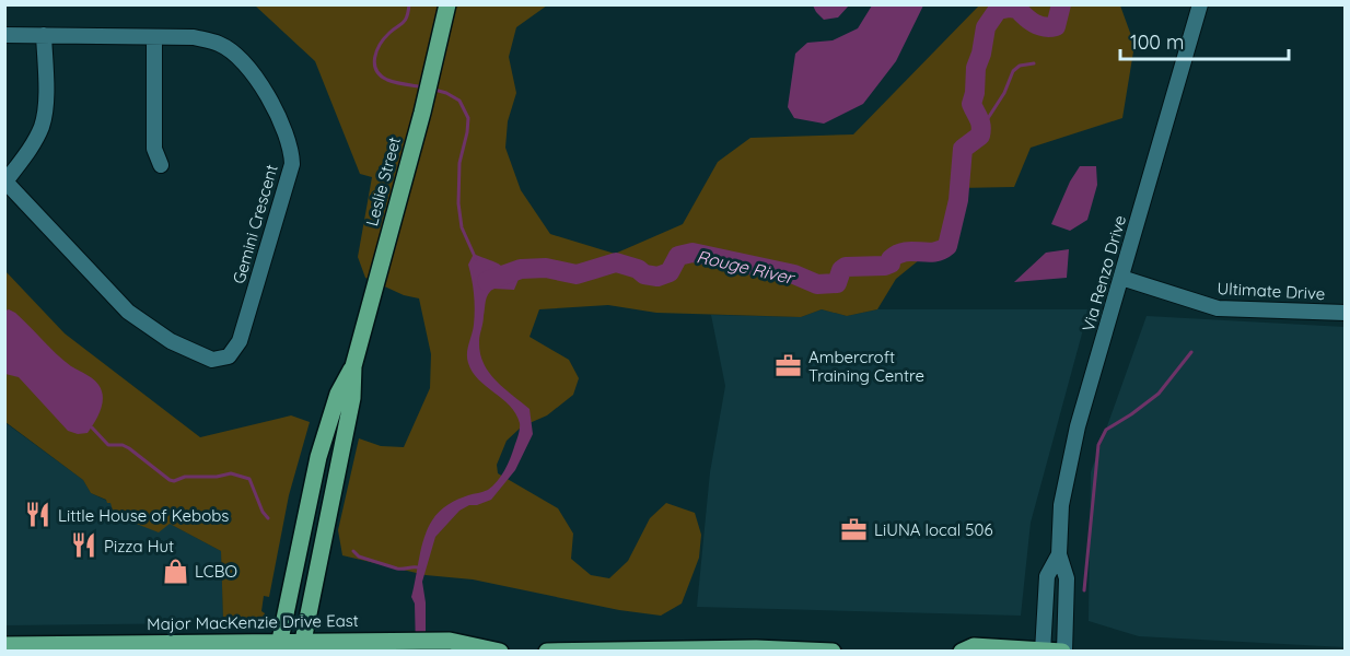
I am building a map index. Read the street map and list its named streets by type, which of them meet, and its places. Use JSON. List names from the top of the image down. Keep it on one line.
{"streets":{"main road":["Leslie Street","Major MacKenzie Drive East"],"street":["Gemini Crescent","Via Renzo Drive","Ultimate Drive"]},"crossings":[["Leslie Street","Major MacKenzie Drive East"],["Via Renzo Drive","Ultimate Drive"]],"water":["Rouge River"],"places":{"office":["Ambercroft Training Centre","LiUNA local 506"],"restaurant":["Little House of Kebobs","Pizza Hut"],"shop":["LCBO"]},"scale_bar":"100 m"}
